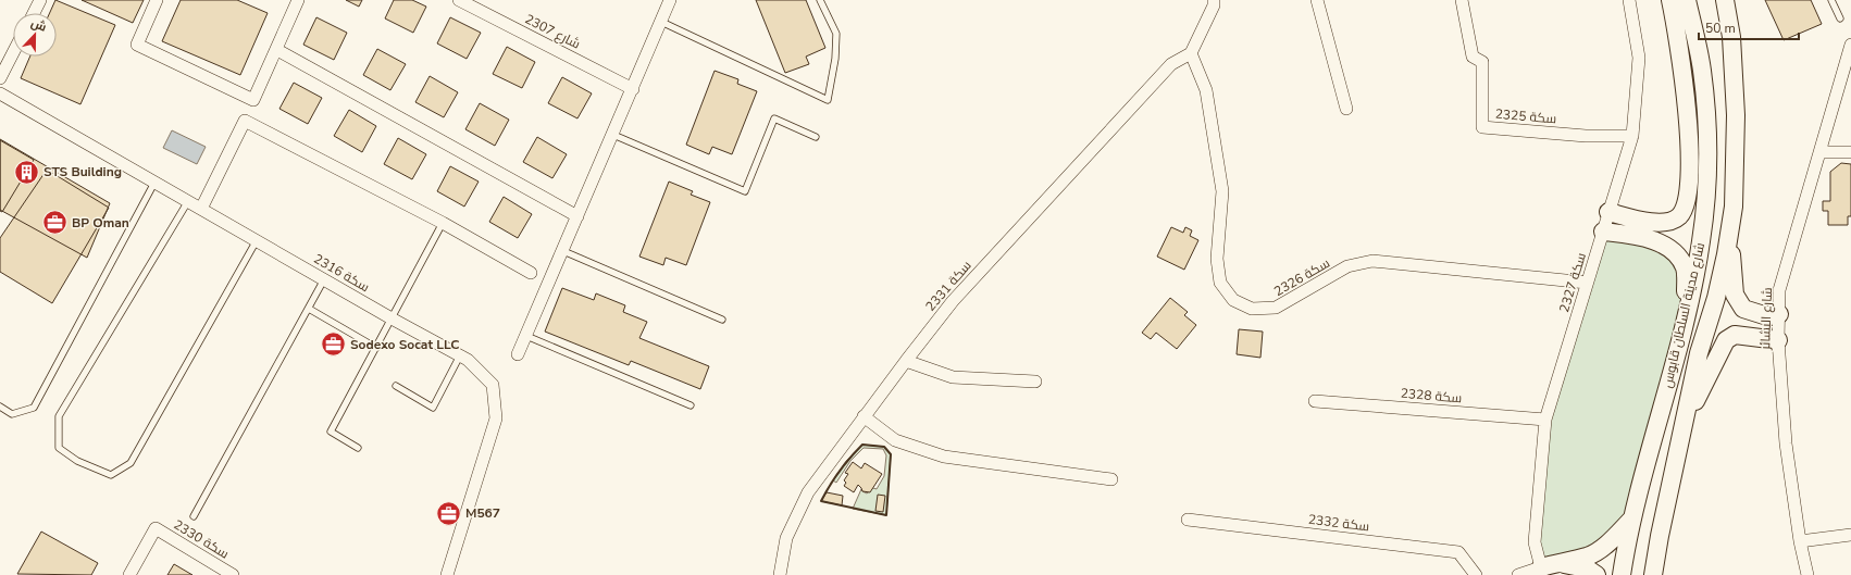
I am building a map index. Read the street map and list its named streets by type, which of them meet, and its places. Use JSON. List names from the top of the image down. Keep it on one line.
{"streets":{"main road":["شارع مدينة السلطان قابوس"],"street":["2307 شارع","سكة 2325","2316 سكة","سكة 2326","سكة 2327","سكة 2331","شارع البشائر","سكة 2328","سكة 2332","سكة 2330"]},"crossings":[["سكة 2325","سكة 2327"],["سكة 2326","سكة 2327"],["سكة 2326","سكة 2331"],["سكة 2327","سكة 2328"]],"places":{"building":["STS Building"],"office":["BP Oman","Sodexo Socat LLC","M567"]},"scale_bar":"50 m","north":"top"}
